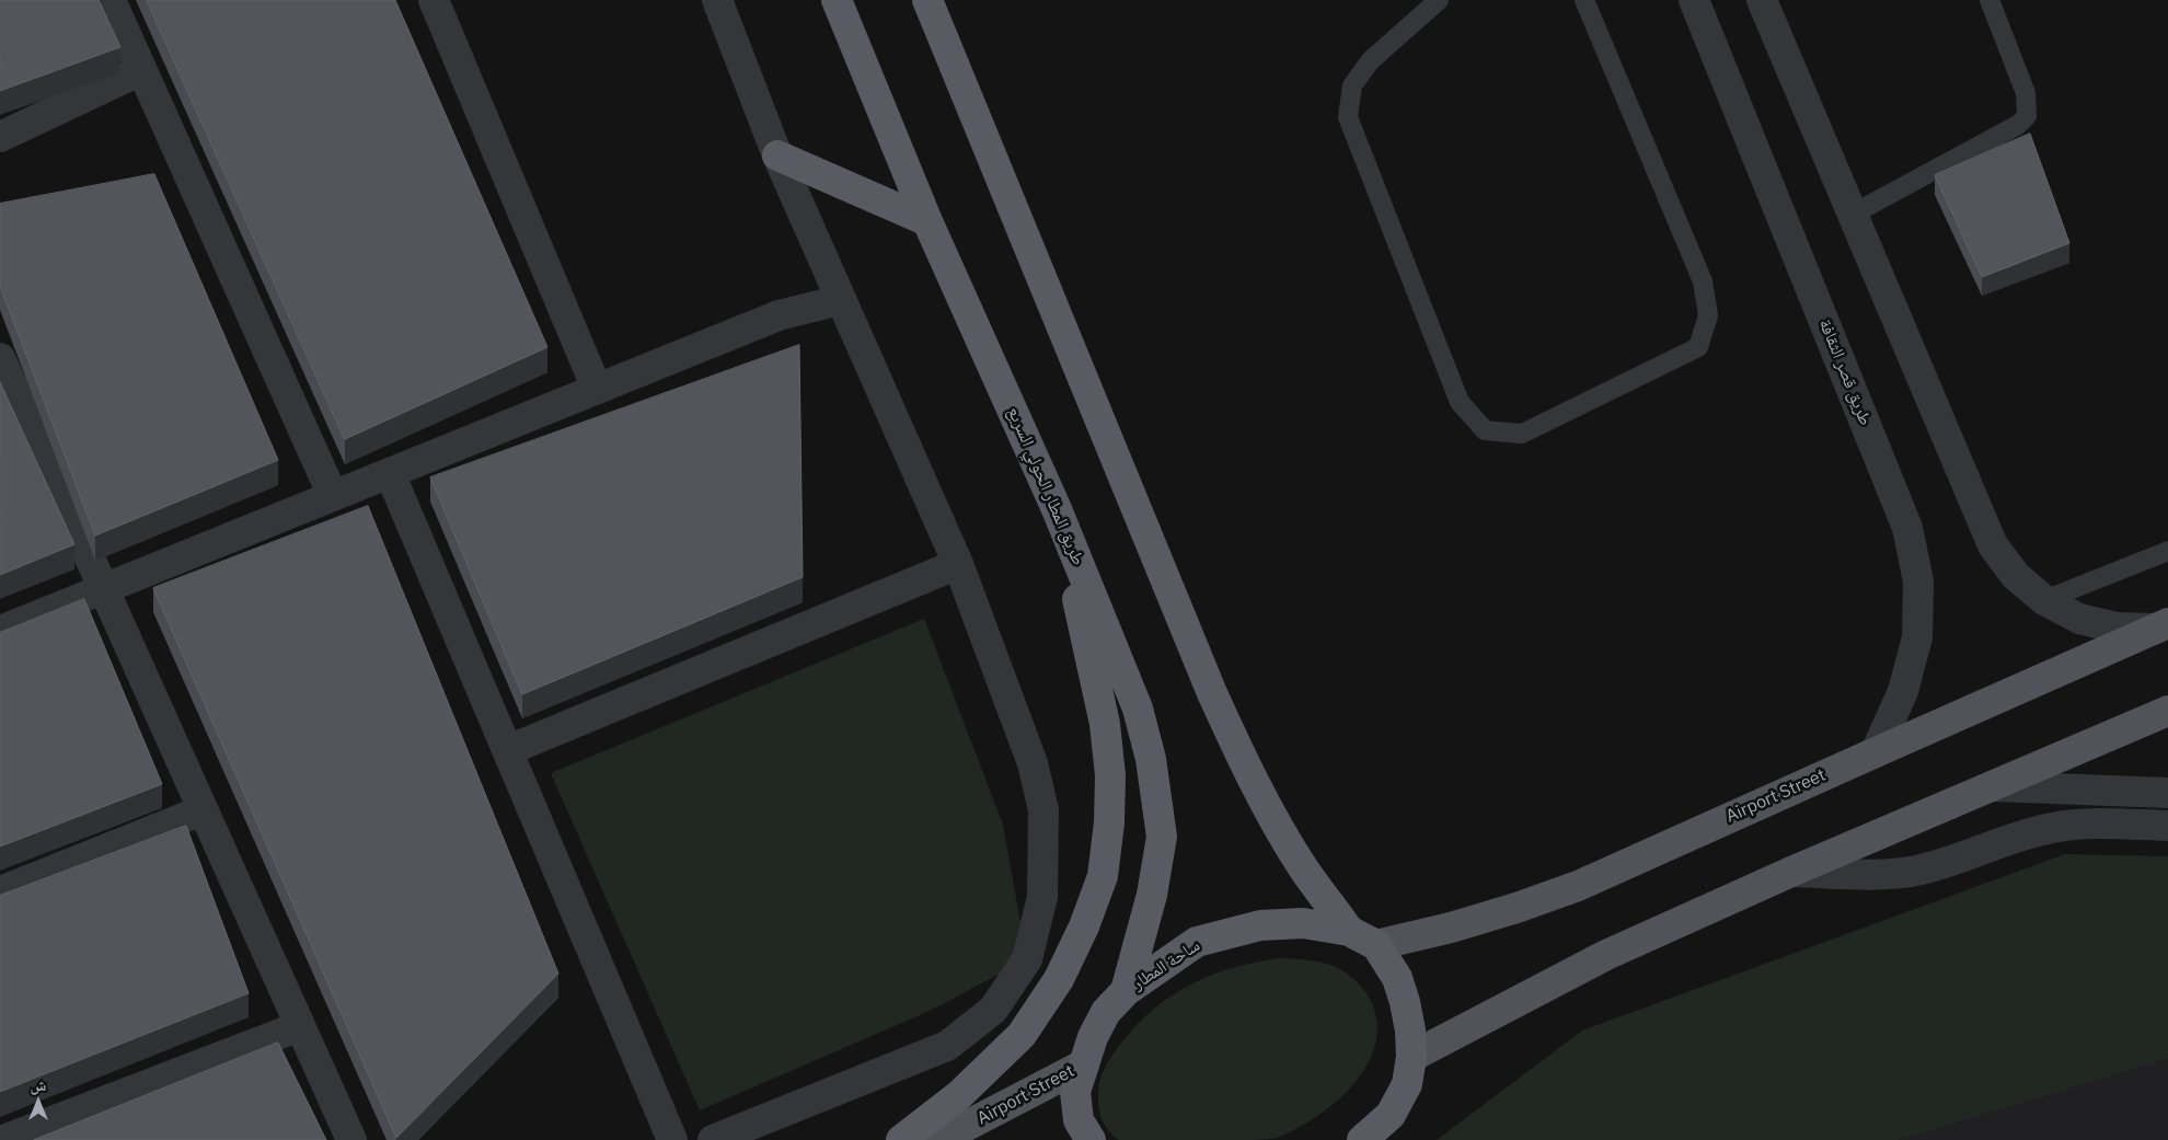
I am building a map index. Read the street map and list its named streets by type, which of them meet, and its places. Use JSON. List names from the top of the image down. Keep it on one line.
{"streets":{"highway":["طريق المطار الحولي السريع","ساحة المطار"],"main road":["Airport Street"],"street":["طريق قصر الثقافة"]},"crossings":[["طريق قصر الثقافة","Airport Street"],["طريق المطار الحولي السريع","ساحة المطار"],["Airport Street","ساحة المطار"]],"north":"top"}
